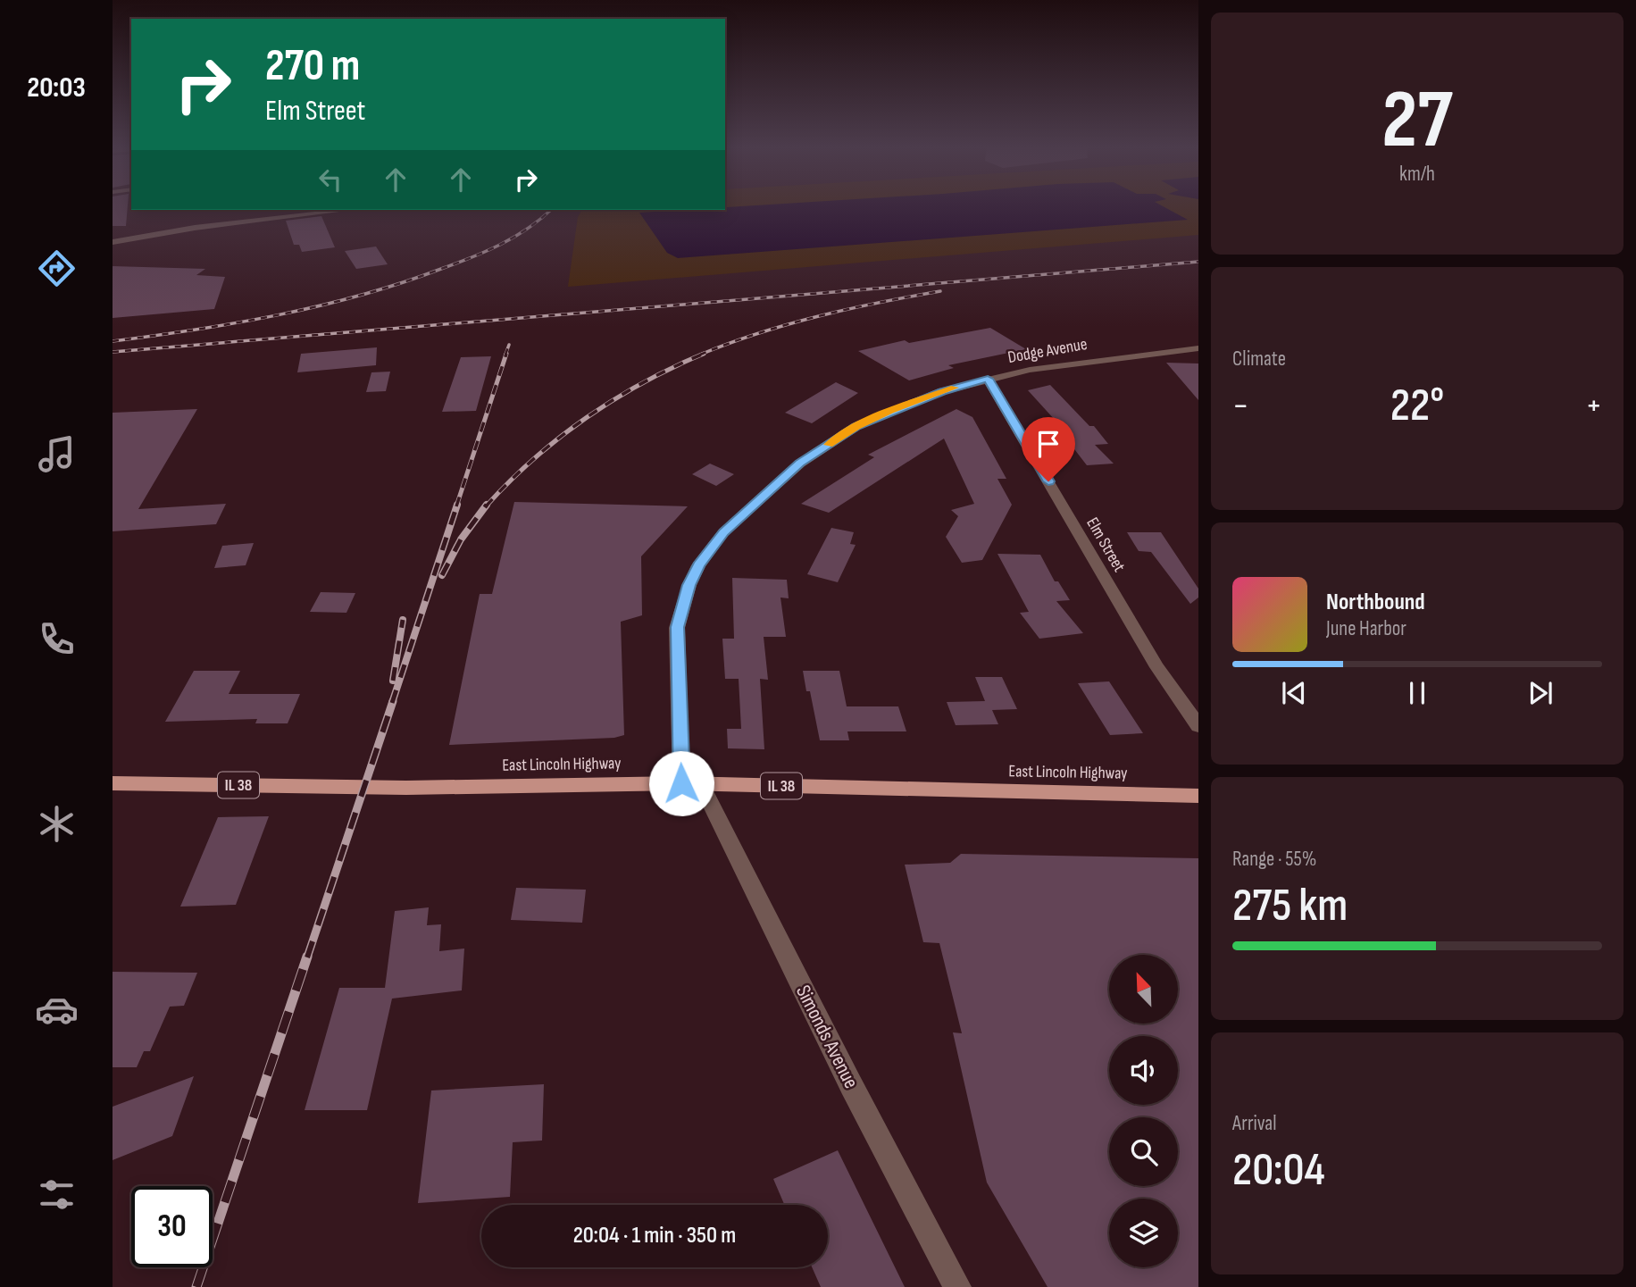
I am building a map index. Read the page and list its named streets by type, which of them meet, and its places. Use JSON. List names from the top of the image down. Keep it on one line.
{"streets":{"main road":["East Lincoln Highway","IL 38"],"street":["Dodge Avenue","Elm Street","Simonds Avenue"]},"crossings":[["Dodge Avenue","Elm Street"],["Dodge Avenue","East Lincoln Highway"],["Dodge Avenue","Simonds Avenue"],["East Lincoln Highway","Simonds Avenue"]],"north":"top left","page":{"tabs":"20:03","tile":[["27","km/h"],"Climate",["Range · 55%","275 km"],["Arrival","20:04"]],"turn":["270 m","Elm Street"],"heat":["−","22°","+"],"song":["Northbound","June Harbor"],"limit":"30","trip":"20:04 · 1 min · 350 m"}}
